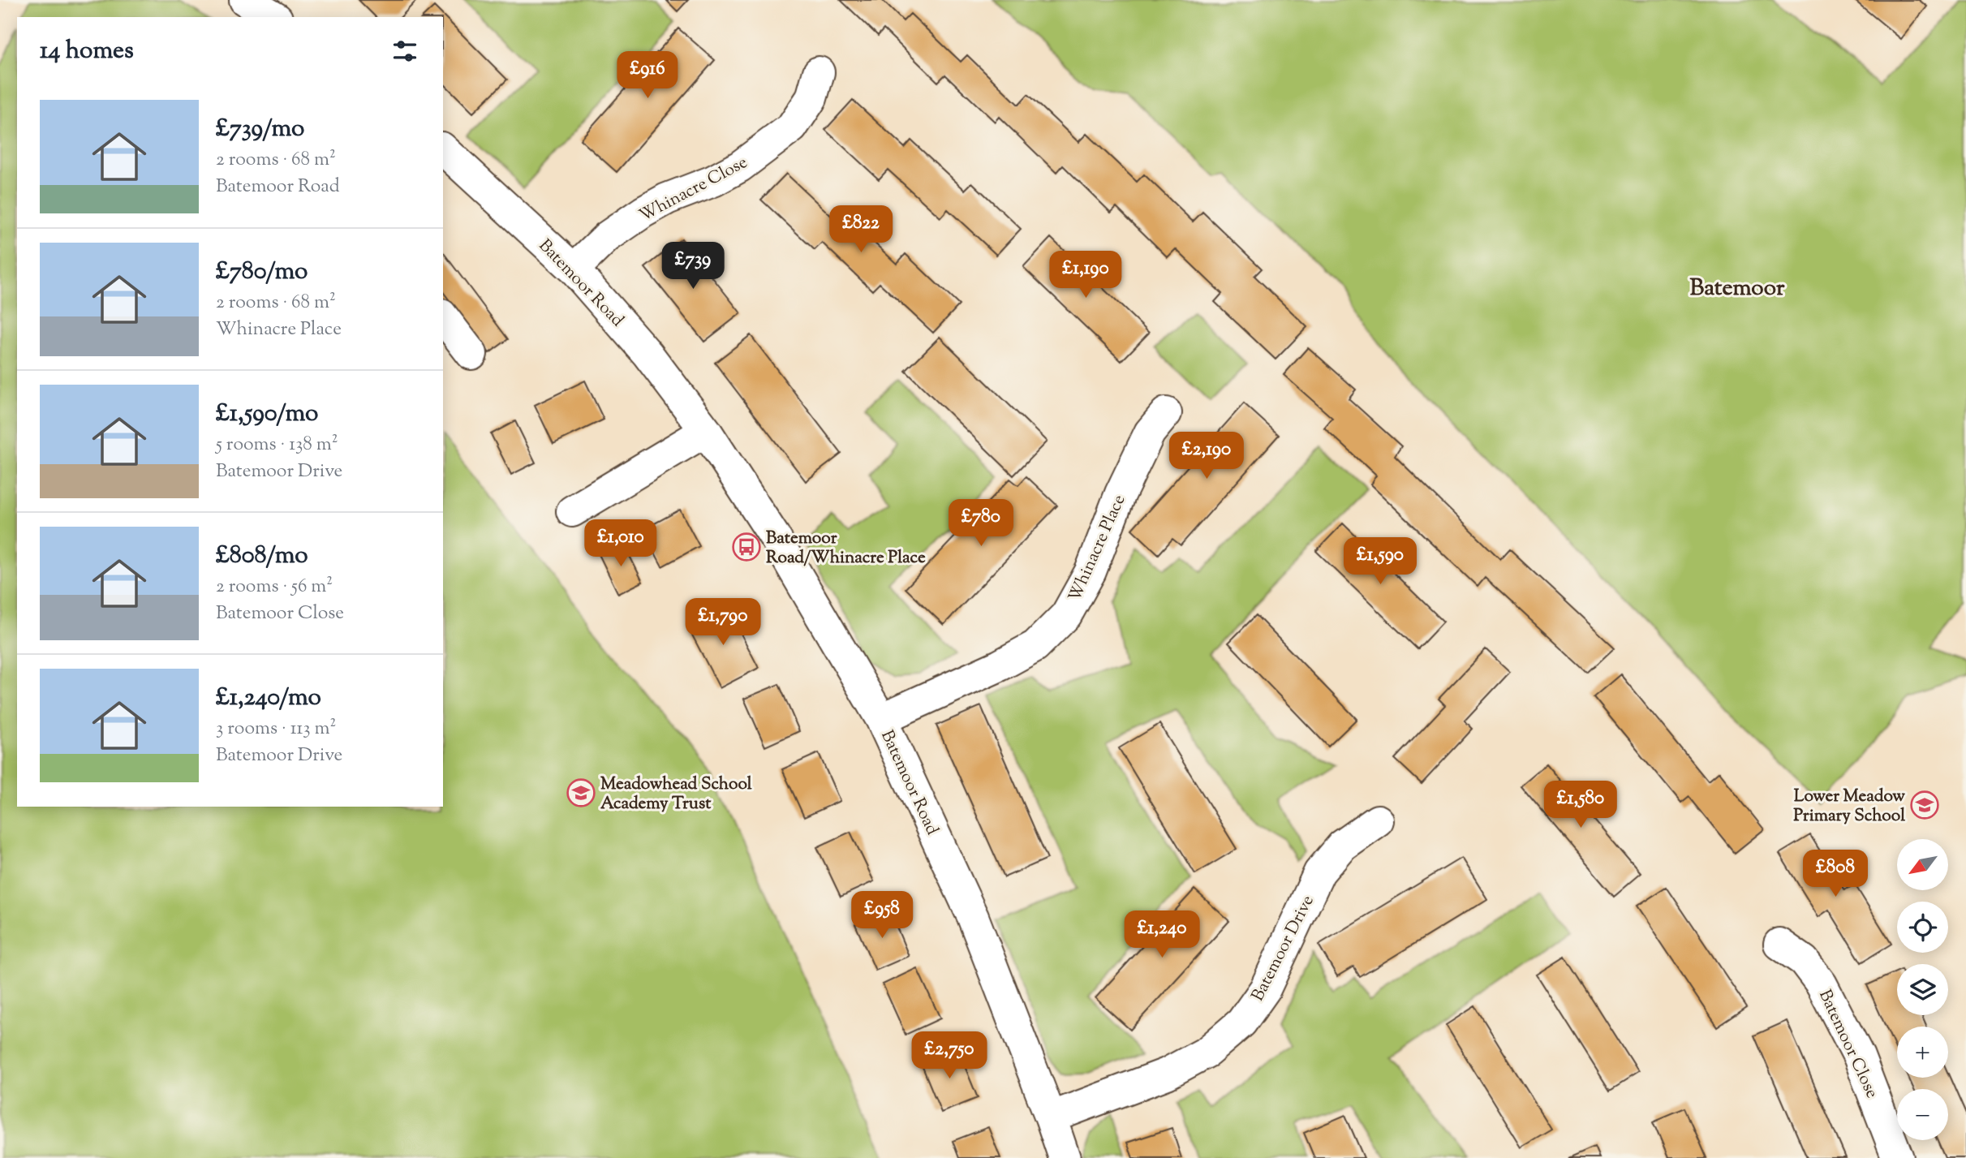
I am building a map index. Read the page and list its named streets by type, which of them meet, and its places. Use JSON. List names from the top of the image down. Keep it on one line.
{"streets":{"street":["Whinacre Close","Batemoor Road","Whinacre Place","Batemoor Drive","Batemoor Close"]},"crossings":[["Whinacre Close","Batemoor Road"],["Batemoor Road","Whinacre Place"],["Batemoor Road","Batemoor Drive"]],"districts":["Batemoor"],"places":{"bus stop":["Batemoor Road/Whinacre Place"],"school or university":["Meadowhead School Academy Trust","Lower Meadow Primary School"]},"north":"bottom left","page":{"heading":"14 homes","price":["£916","£822","£739","£1,190","£2,190","£780","£1,010","£1,590","£1,790","£1,580","£808","£958","£1,240","£2,750"],"list":[{"name":"£739/mo","note":"2 rooms · 68 m² · Batemoor Road"},{"name":"£780/mo","note":"2 rooms · 68 m² · Whinacre Place"},{"name":"£1,590/mo","note":"5 rooms · 138 m² · Batemoor Drive"},{"name":"£808/mo","note":"2 rooms · 56 m² · Batemoor Close"},{"name":"£1,240/mo","note":"3 rooms · 113 m² · Batemoor Drive"}],"map_buttons":["+","−"]}}
